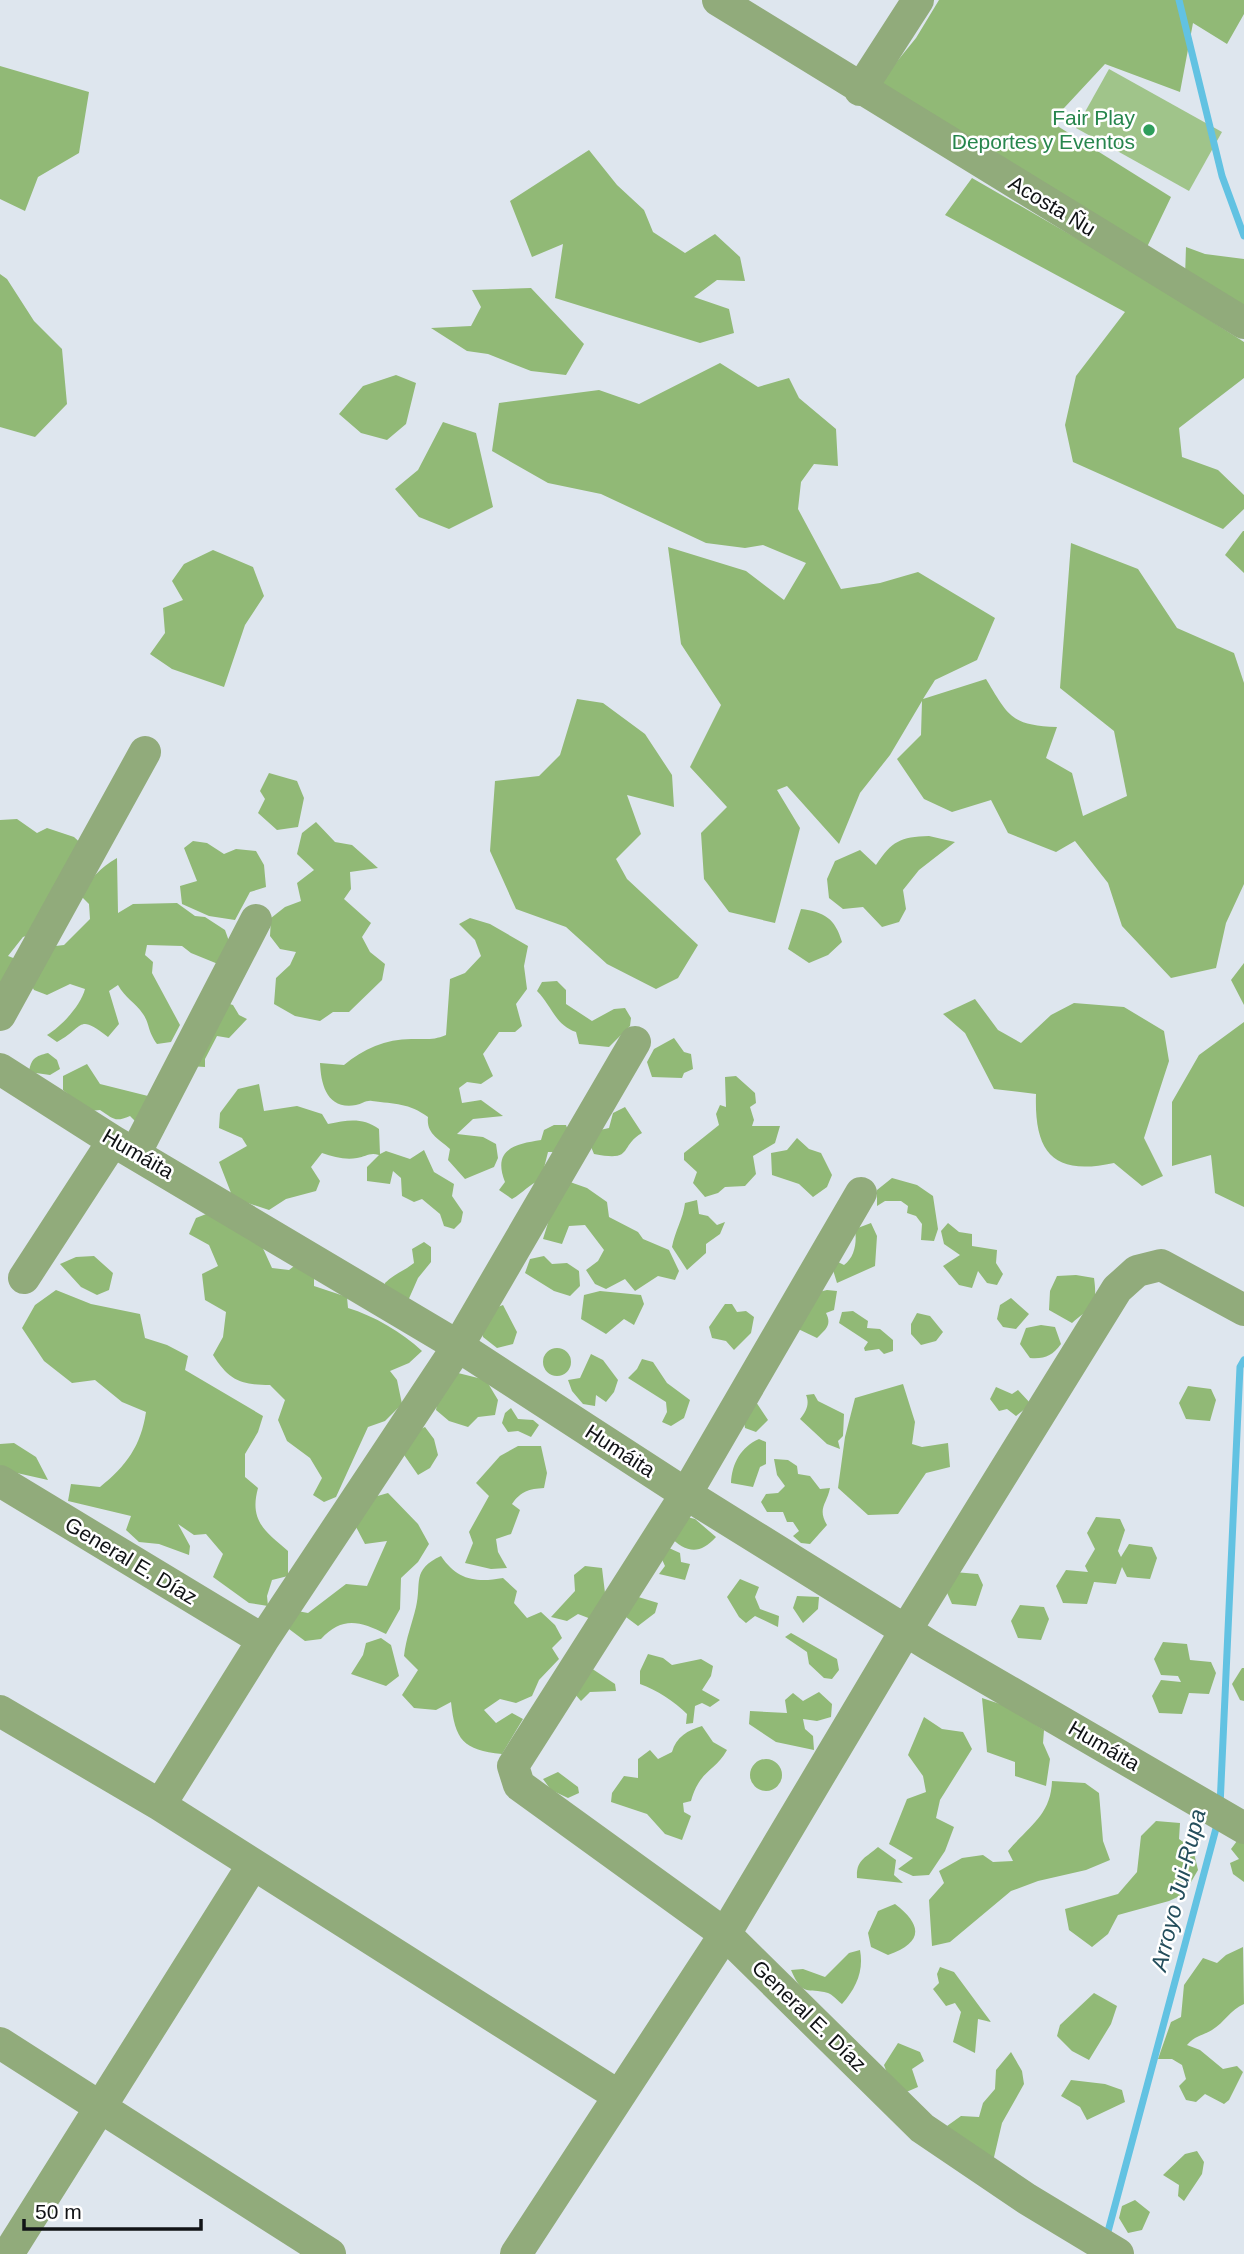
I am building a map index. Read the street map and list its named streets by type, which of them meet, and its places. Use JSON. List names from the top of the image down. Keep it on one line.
{"streets":{"street":["Acosta Ñu","Humáita","General E. Díaz"]},"crossings":[["Humáita","General E. Díaz"]],"water":["Arroyo Jui-Rupa"],"places":["Fair Play Deportes y Eventos"],"scale_bar":"50 m"}
